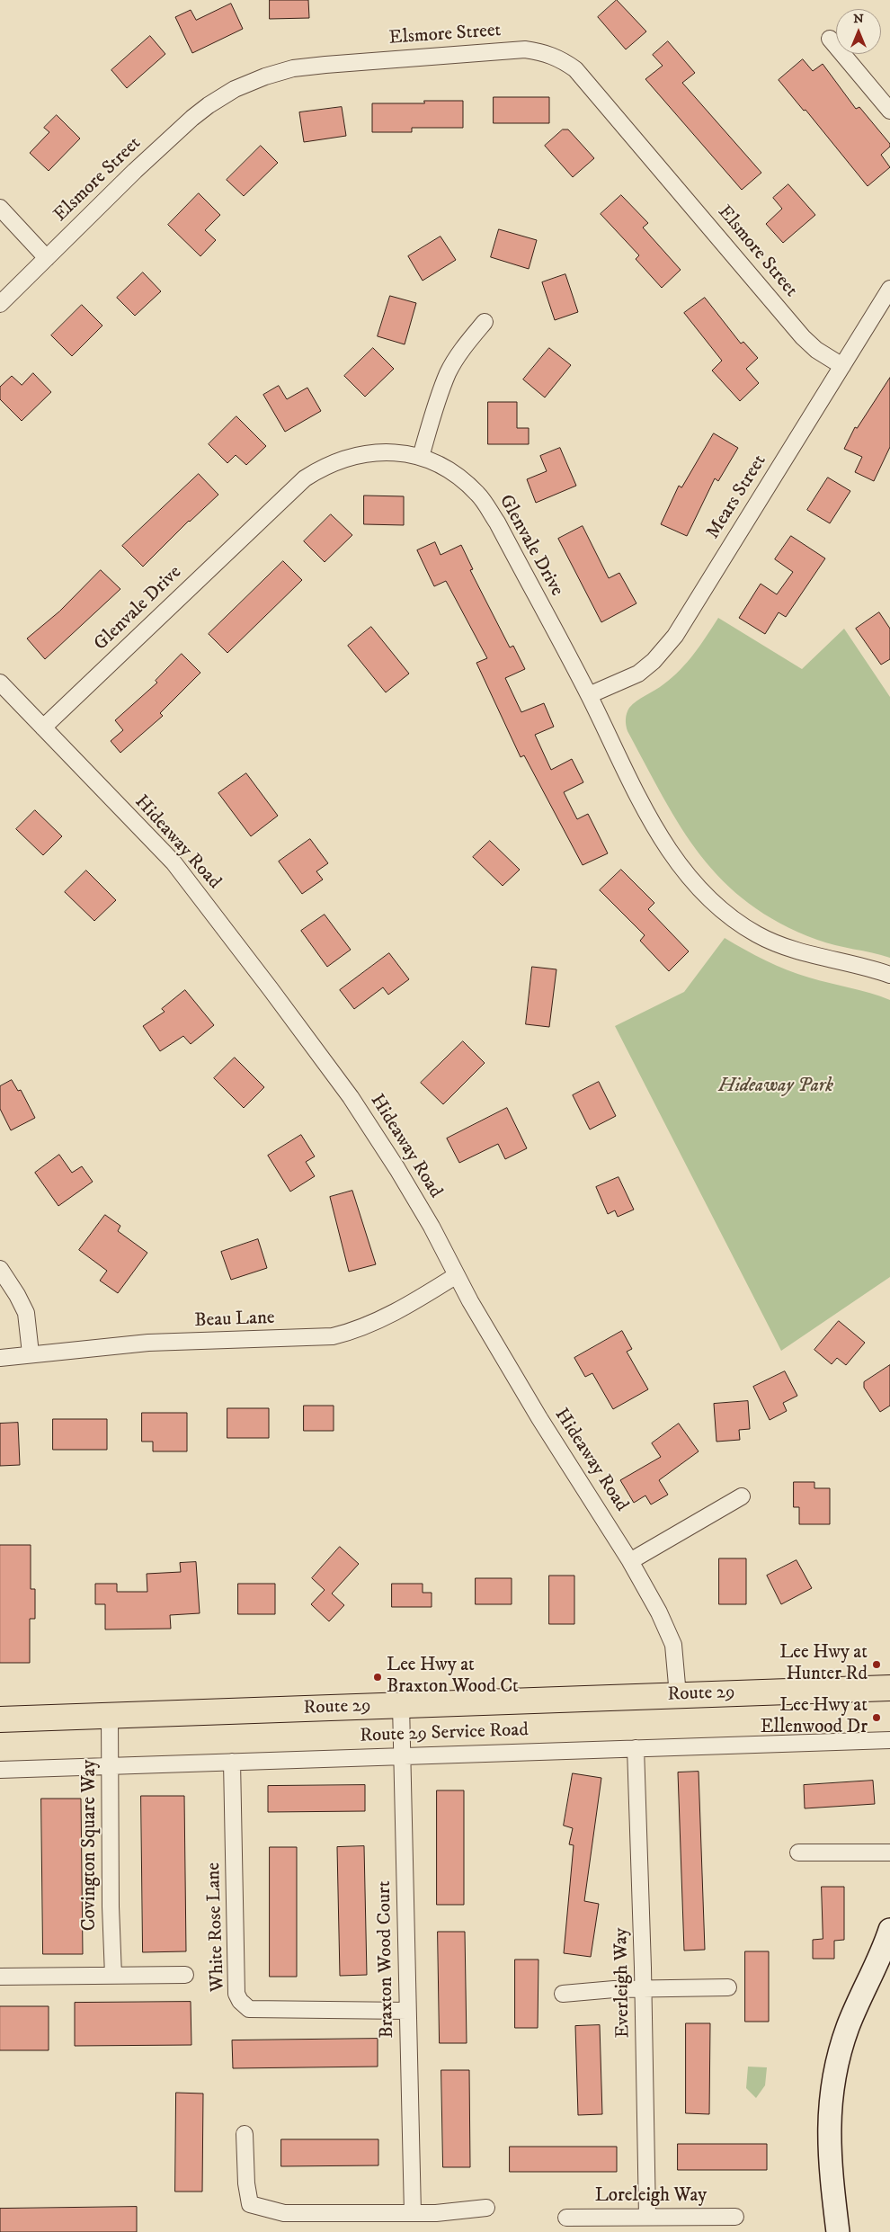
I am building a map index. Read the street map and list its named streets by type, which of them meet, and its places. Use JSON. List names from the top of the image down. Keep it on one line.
{"streets":{"main road":["Route 29"],"street":["Elsmore Street","Mears Street","Glenvale Drive","Hideaway Road","Beau Lane","Route 29 Service Road","Covington Square Way","White Rose Lane","Braxton Wood Court","Everleigh Way","Loreleigh Way"]},"crossings":[["Elsmore Street","Mears Street"],["Mears Street","Glenvale Drive"],["Glenvale Drive","Hideaway Road"],["Hideaway Road","Beau Lane"],["Hideaway Road","Route 29"],["Route 29","Covington Square Way"],["Route 29","Braxton Wood Court"],["Route 29 Service Road","Covington Square Way"],["Route 29 Service Road","White Rose Lane"],["Route 29 Service Road","Braxton Wood Court"],["Route 29 Service Road","Everleigh Way"],["White Rose Lane","Braxton Wood Court"],["Everleigh Way","Loreleigh Way"]],"parks":["Hideaway Park"],"places":["Lee Hwy at Hunter Rd","Lee Hwy at Braxton Wood Ct","Lee Hwy at Ellenwood Dr"],"north":"top"}
